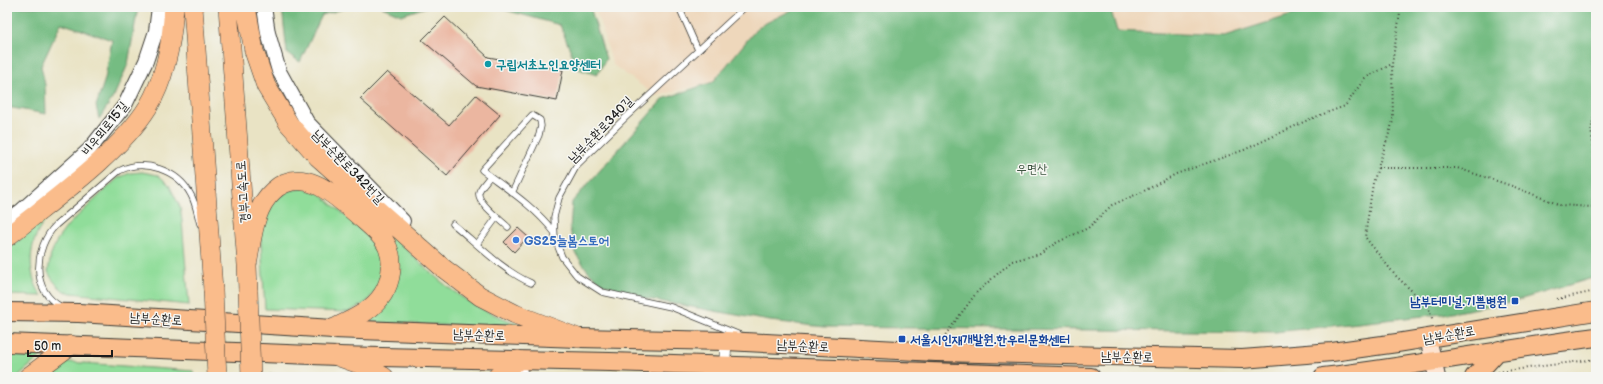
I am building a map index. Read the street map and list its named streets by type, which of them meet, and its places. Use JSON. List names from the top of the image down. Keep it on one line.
{"streets":{"highway":["경부고속도로"],"main road":["남부순환로"],"street":["비우뫼로15길","남부순환로342번길"],"lane":["남부순환로340길"]},"crossings":[["남부순환로340길","남부순환로"]],"parks":["우면산"],"places":{"other":["구립서초노인요양센터","GS25늘봄스토어"],"transit":["남부터미널.기쁨병원","서울시인재개발원.한우리문화센터"]},"scale_bar":"50 m"}
